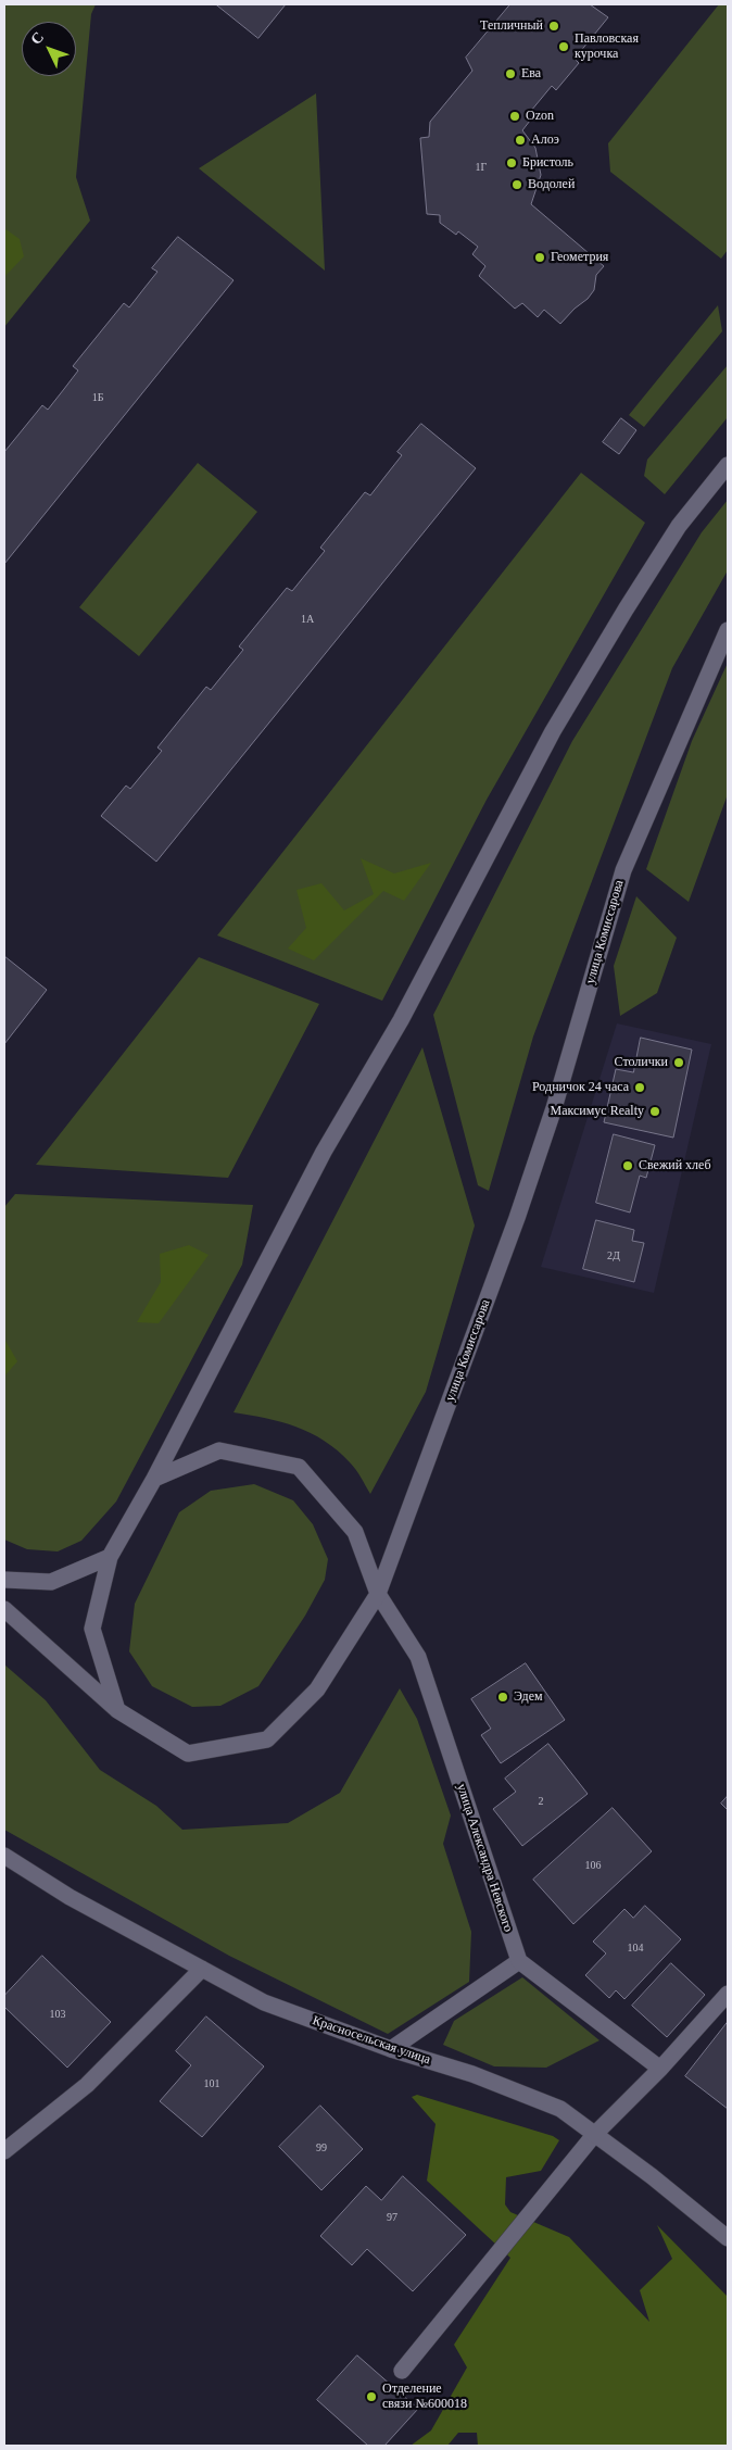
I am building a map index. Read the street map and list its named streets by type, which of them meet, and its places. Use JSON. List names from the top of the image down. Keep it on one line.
{"streets":{"main road":["улица Комиссарова","улица Александра Невского","Красносельская улица"]},"crossings":[["улица Комиссарова","улица Александра Невского"]],"places":["Тепличный","Павловская курочка","Ева","Ozon","Алоэ","Бристоль","Водолей","Геометрия","Столички","Родничок 24 часа","Максимус Realty","Свежий хлеб","Эдем","Отделение связи №600018"],"house_numbers":["1Г","1Б","1А","2Д","2","106","104","103","101","99","97"],"north":"top left"}
